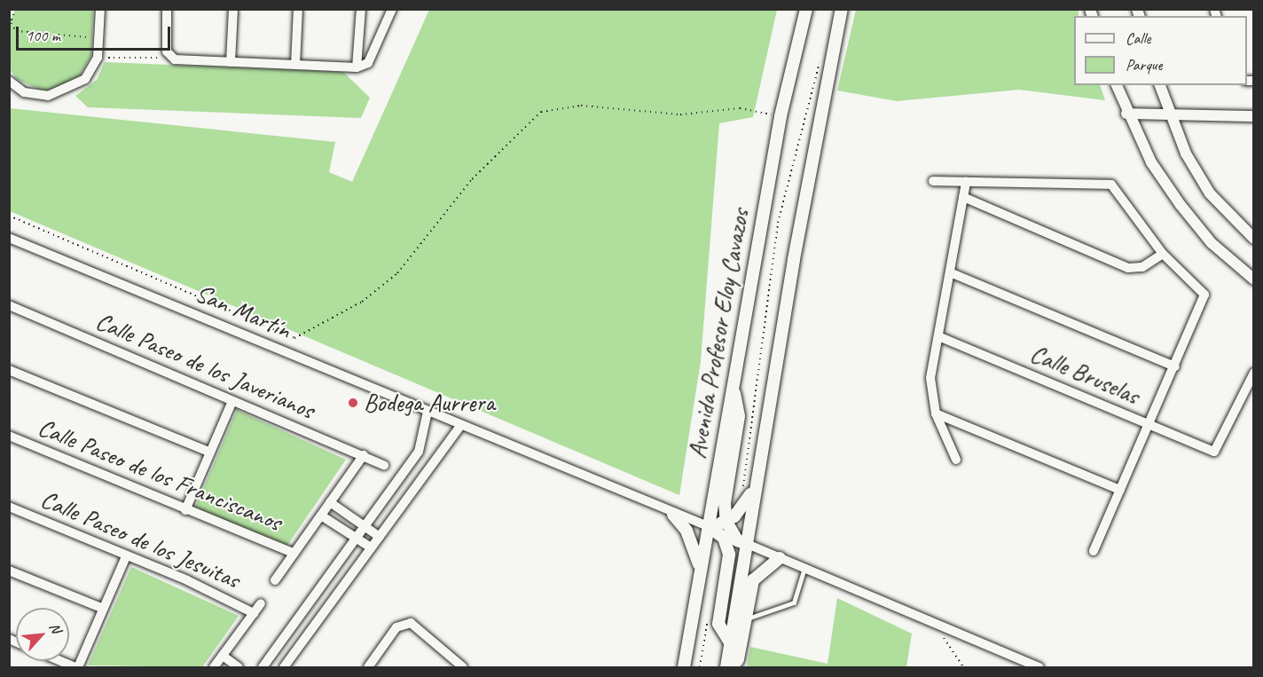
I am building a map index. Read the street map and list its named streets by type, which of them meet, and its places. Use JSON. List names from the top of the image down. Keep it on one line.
{"streets":{"main road":["Avenida Profesor Eloy Cavazos"],"street":["San Martín","Calle Paseo de los Javerianos","Calle Bruselas","Calle Paseo de los Franciscanos","Calle Paseo de los Jesuitas"]},"crossings":[["San Martín","Avenida Profesor Eloy Cavazos"]],"places":["Bodega Aurrera"],"legend":["Calle","Parque"],"scale_bar":"100 m","north":"top right"}
